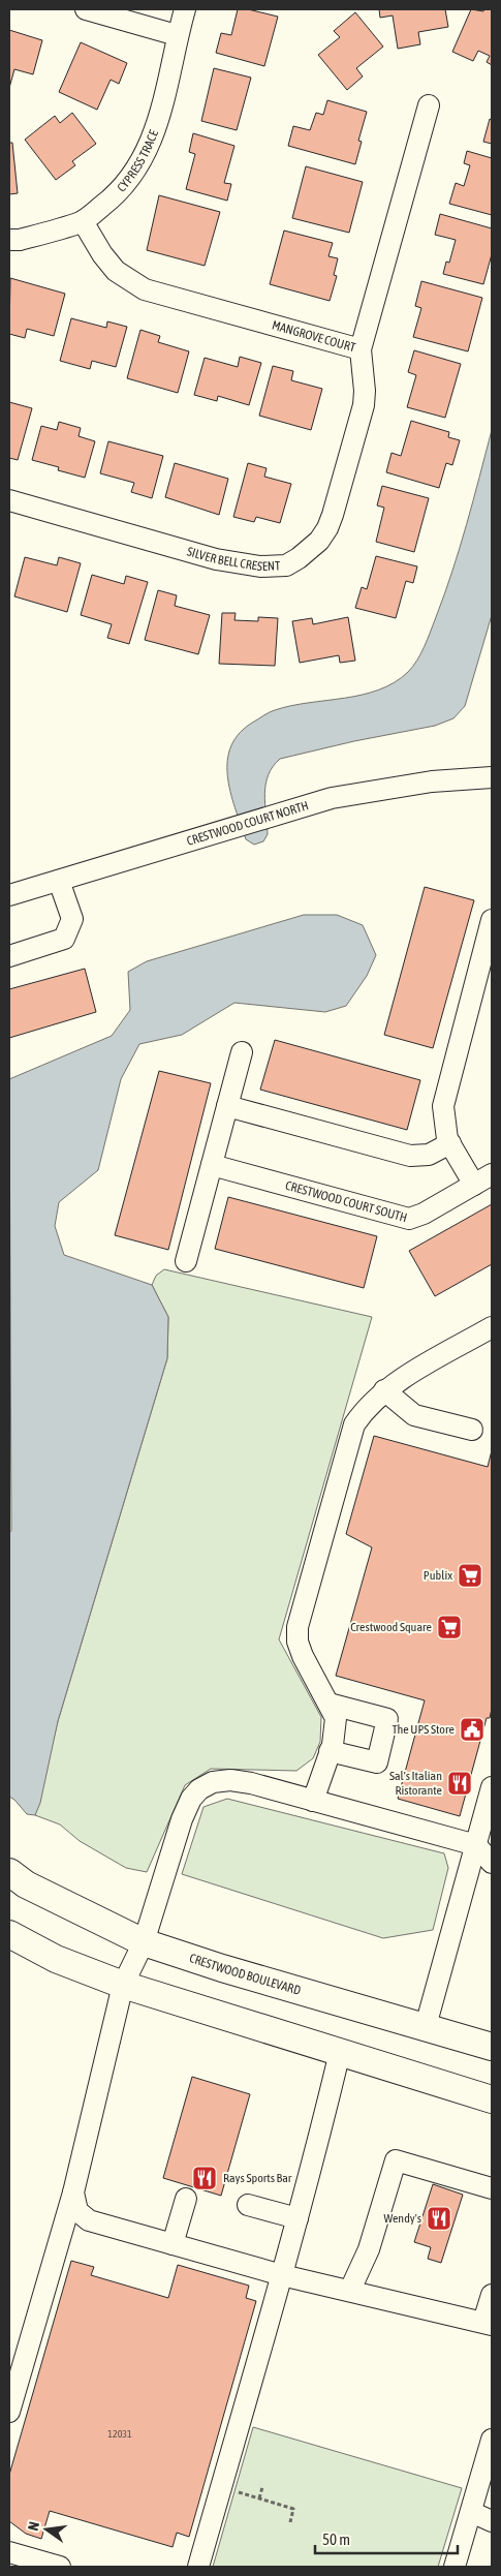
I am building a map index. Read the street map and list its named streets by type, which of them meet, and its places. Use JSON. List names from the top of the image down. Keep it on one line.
{"streets":{"main road":["CRESTWOOD BOULEVARD"],"street":["CYPRESS TRACE","MANGROVE COURT","SILVER BELL CRESENT","CRESTWOOD COURT NORTH","CRESTWOOD COURT SOUTH"]},"crossings":[["CYPRESS TRACE","MANGROVE COURT"],["MANGROVE COURT","SILVER BELL CRESENT"]],"places":{"supermarket":["Publix","Crestwood Square"],"public building":["The UPS Store"],"restaurant":["Sal's Italian Ristorante","Rays Sports Bar","Wendy's"]},"house_numbers":["12031"],"scale_bar":"50 m","north":"left"}
